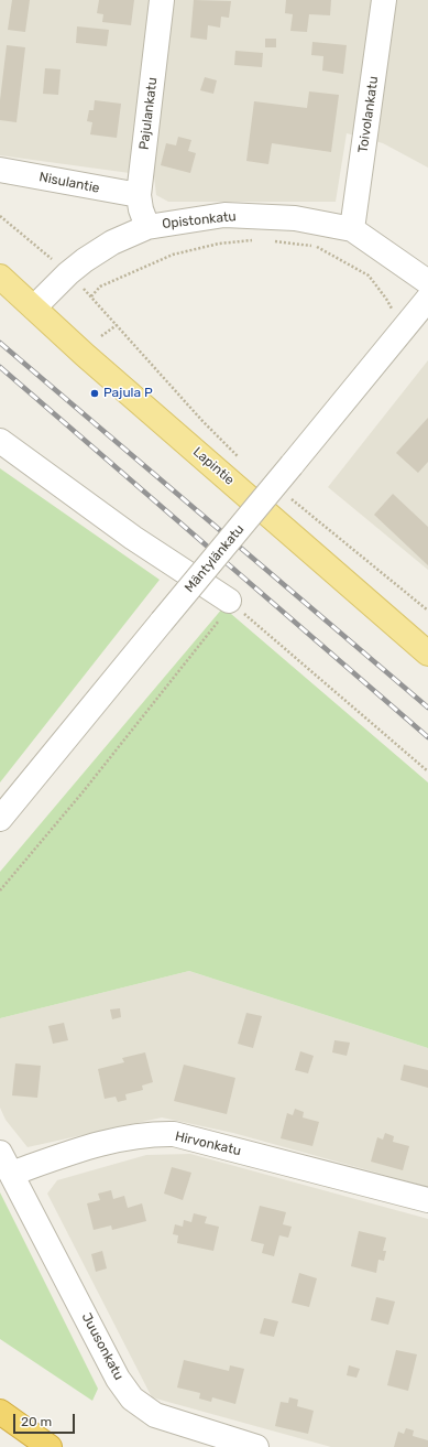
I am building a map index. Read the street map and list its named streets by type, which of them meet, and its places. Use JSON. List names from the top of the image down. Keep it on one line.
{"streets":{"main road":["Lapintie"],"street":["Pajulankatu","Toivolankatu","Nisulantie","Opistonkatu","Mäntylänkatu","Hirvonkatu","Juusonkatu"]},"crossings":[["Pajulankatu","Nisulantie"],["Pajulankatu","Opistonkatu"],["Toivolankatu","Opistonkatu"],["Opistonkatu","Lapintie"],["Hirvonkatu","Juusonkatu"]],"places":["Pajula P"],"scale_bar":"20 m"}
